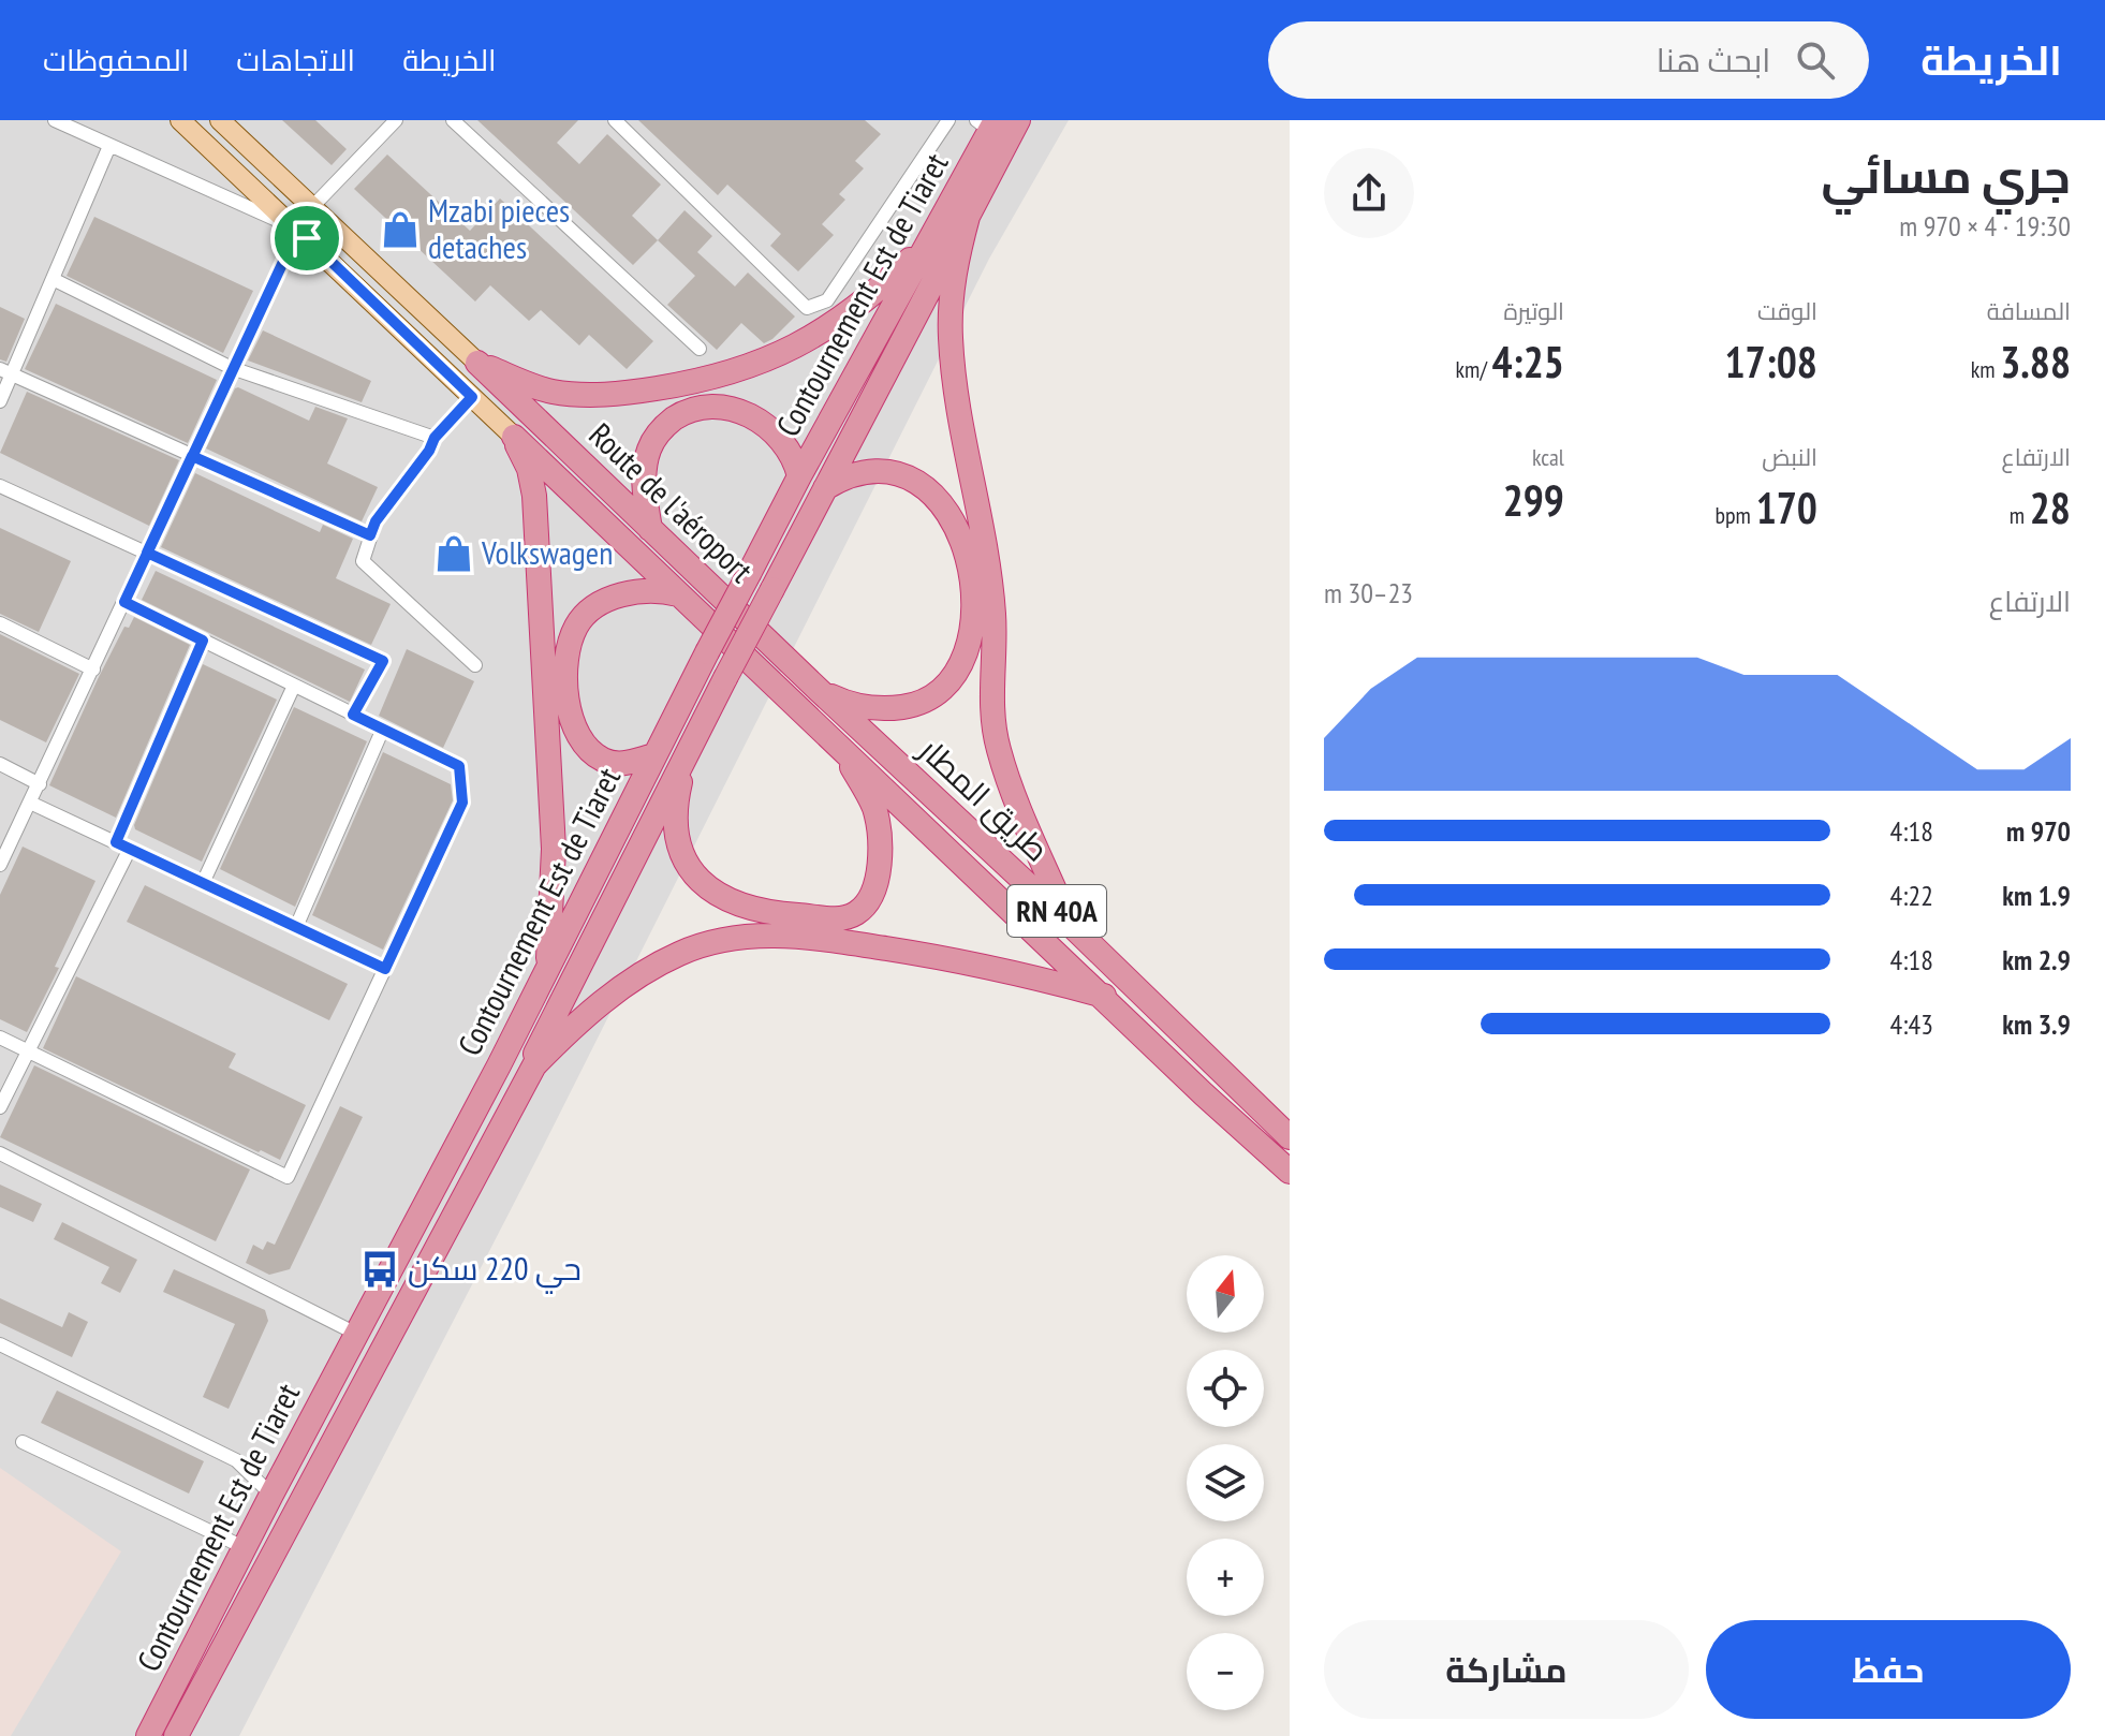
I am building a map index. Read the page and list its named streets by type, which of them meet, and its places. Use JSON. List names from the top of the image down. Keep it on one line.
{"streets":{"highway":["Contournement Est de Tiaret","Route de l'aéroport","طريق المطار","RN 40A"]},"crossings":[["Route de l'aéroport","طريق المطار"],["Route de l'aéroport","RN 40A"]],"places":{"shop":["Mzabi pieces detaches","Volkswagen"],"bus stop":["حي 220 سكن"]},"north":"top","page":{"header":"الخريطة","search":"ابحث هنا","nav":["الخريطة","الاتجاهات","المحفوظات"],"heading":["جري مسائي","19:30 · 4 × 970 m"],"stats":[["المسافة","3.88 km"],["الوقت","17:08"],["الوتيرة","4:25 /km"],["الارتفاع","28 m"],["النبض","170 bpm"],["kcal","299"]],"chart":["الارتفاع","23–30 m"],"list":[{"name":"970 m","note":"4:18"},{"name":"1.9 km","note":"4:22"},{"name":"2.9 km","note":"4:18"},{"name":"3.9 km","note":"4:43"}],"map_buttons":["+","−"],"buttons":["حفظ","مشاركة"]}}
